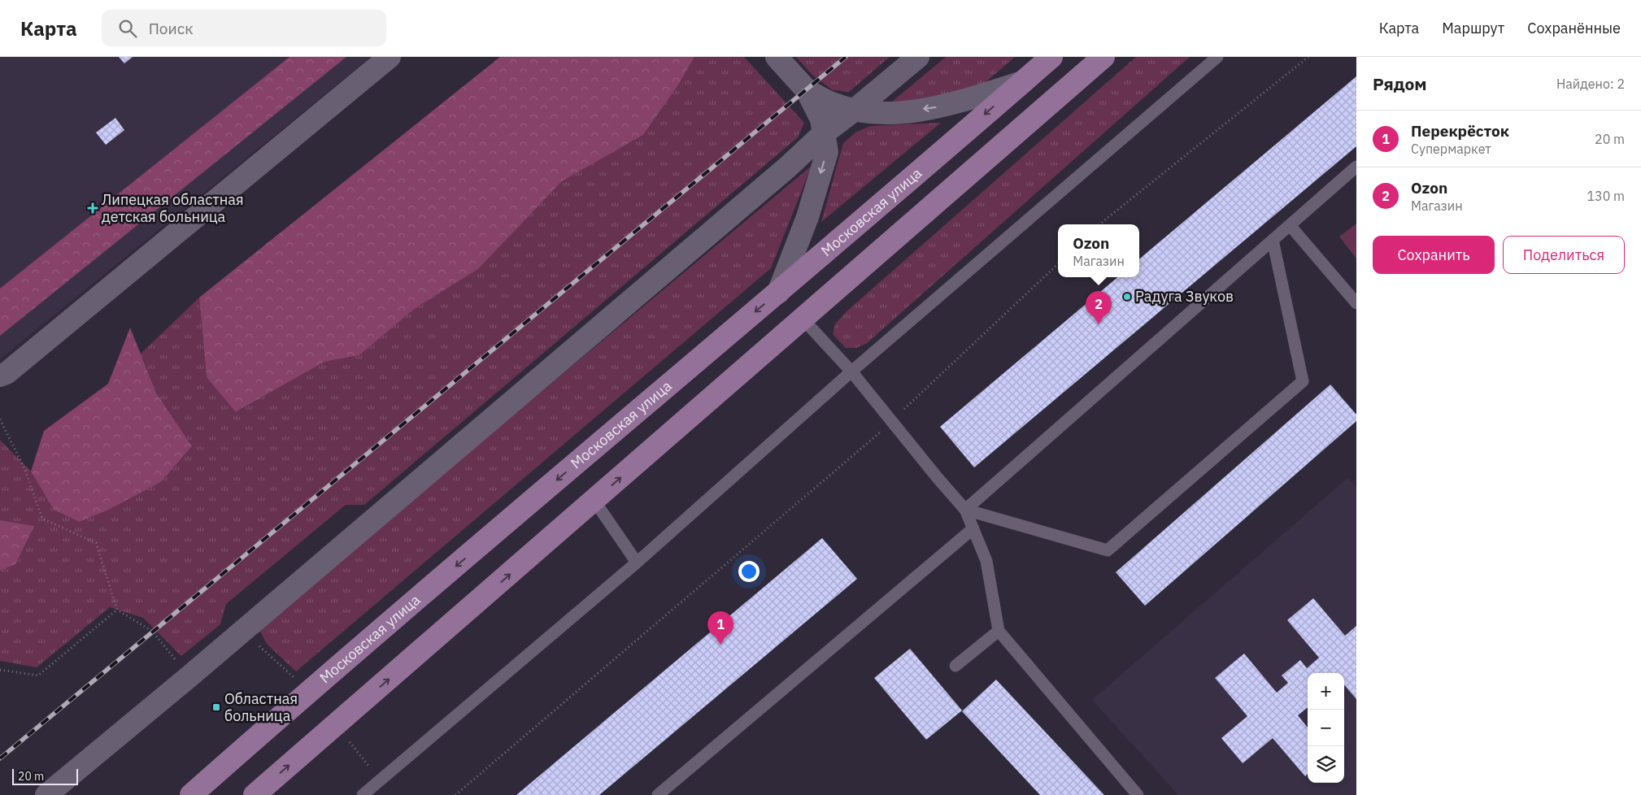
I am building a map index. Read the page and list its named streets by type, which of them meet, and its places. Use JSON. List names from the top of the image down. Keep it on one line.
{"streets":{"main road":["Московская улица"]},"places":{"health":["Липецкая областная детская больница"],"other":["Радуга Звуков"],"transit":["Областная больница"]},"scale_bar":"20 m","page":{"header":"Карта","search":"Поиск","nav":["Карта","Маршрут","Сохранённые"],"heading":["Рядом","Найдено: 2"],"list":[{"mark":"1","name":"Перекрёсток","note":"Супермаркет","value":"20 m"},{"mark":"2","name":"Ozon","note":"Магазин","value":"130 m"}],"buttons":["Сохранить","Поделиться"],"popup":["Ozon","Магазин"],"pins":["2","1"],"map_buttons":["+","−"],"scale":"20 m"}}
